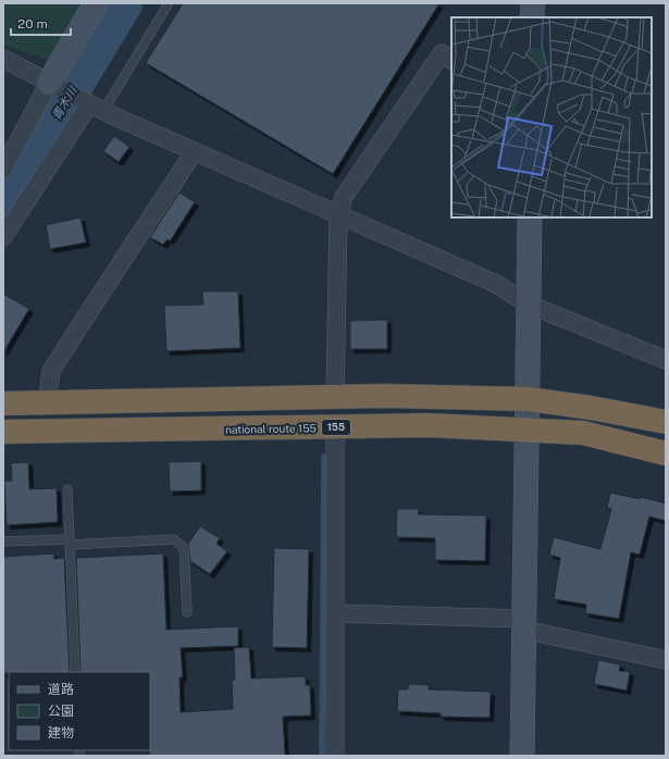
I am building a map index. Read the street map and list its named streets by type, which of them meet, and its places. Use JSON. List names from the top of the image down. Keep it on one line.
{"streets":{"highway":["155","national route 155"]},"water":["青木川"],"legend":["道路","公園","建物"],"scale_bar":"20 m"}
